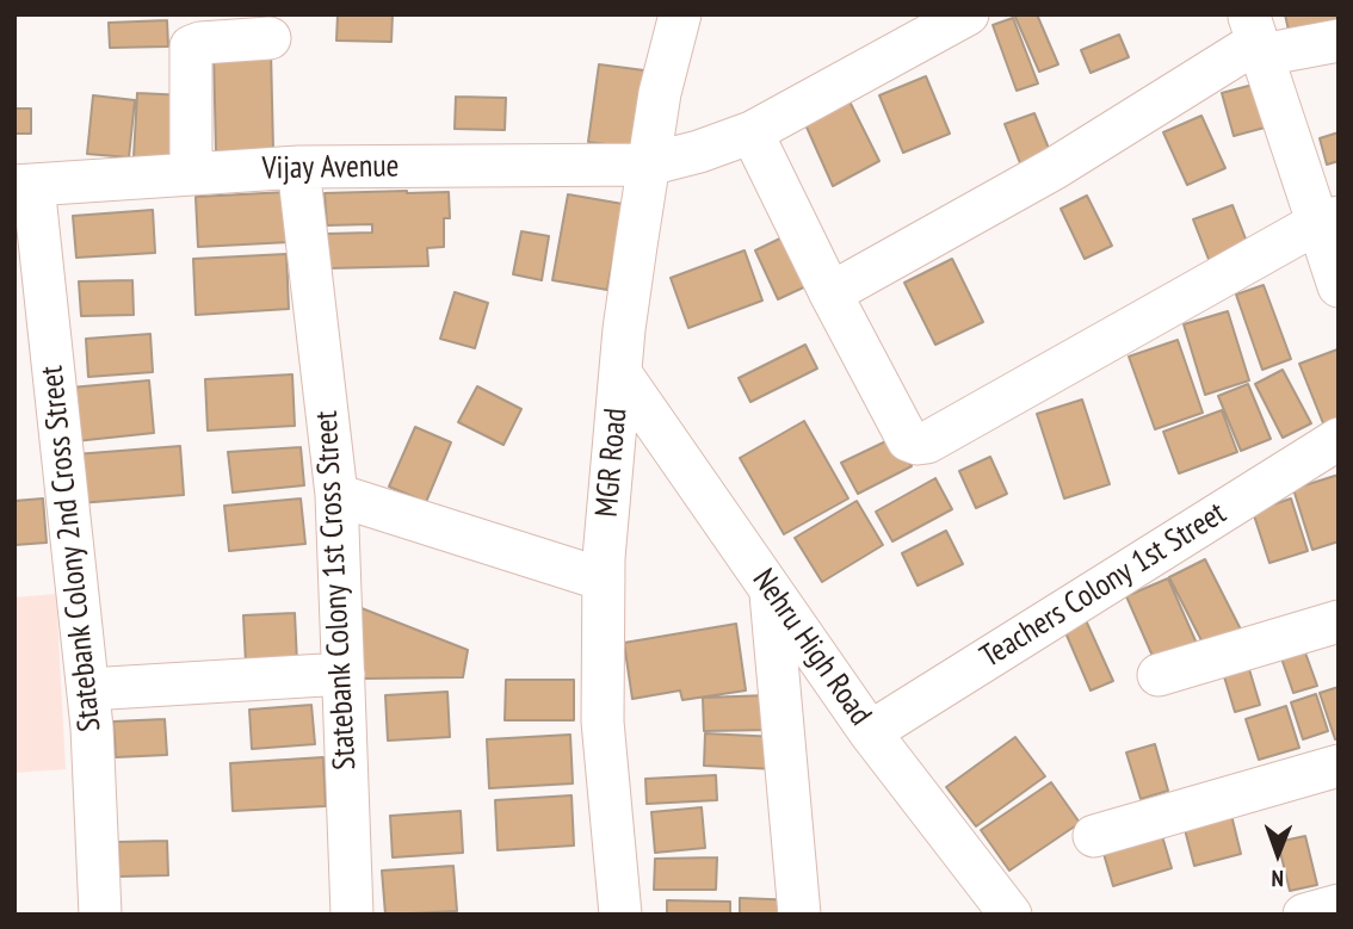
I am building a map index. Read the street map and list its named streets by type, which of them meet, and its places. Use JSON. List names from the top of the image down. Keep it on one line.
{"streets":{"street":["Vijay Avenue","MGR Road","Statebank Colony 2nd Cross Street","Teachers Colony 1st Street","Statebank Colony 1st Cross Street","Nehru High Road"]},"crossings":[["Vijay Avenue","MGR Road"],["Vijay Avenue","Statebank Colony 2nd Cross Street"],["Vijay Avenue","Statebank Colony 1st Cross Street"],["MGR Road","Nehru High Road"],["Teachers Colony 1st Street","Nehru High Road"]],"north":"bottom"}
